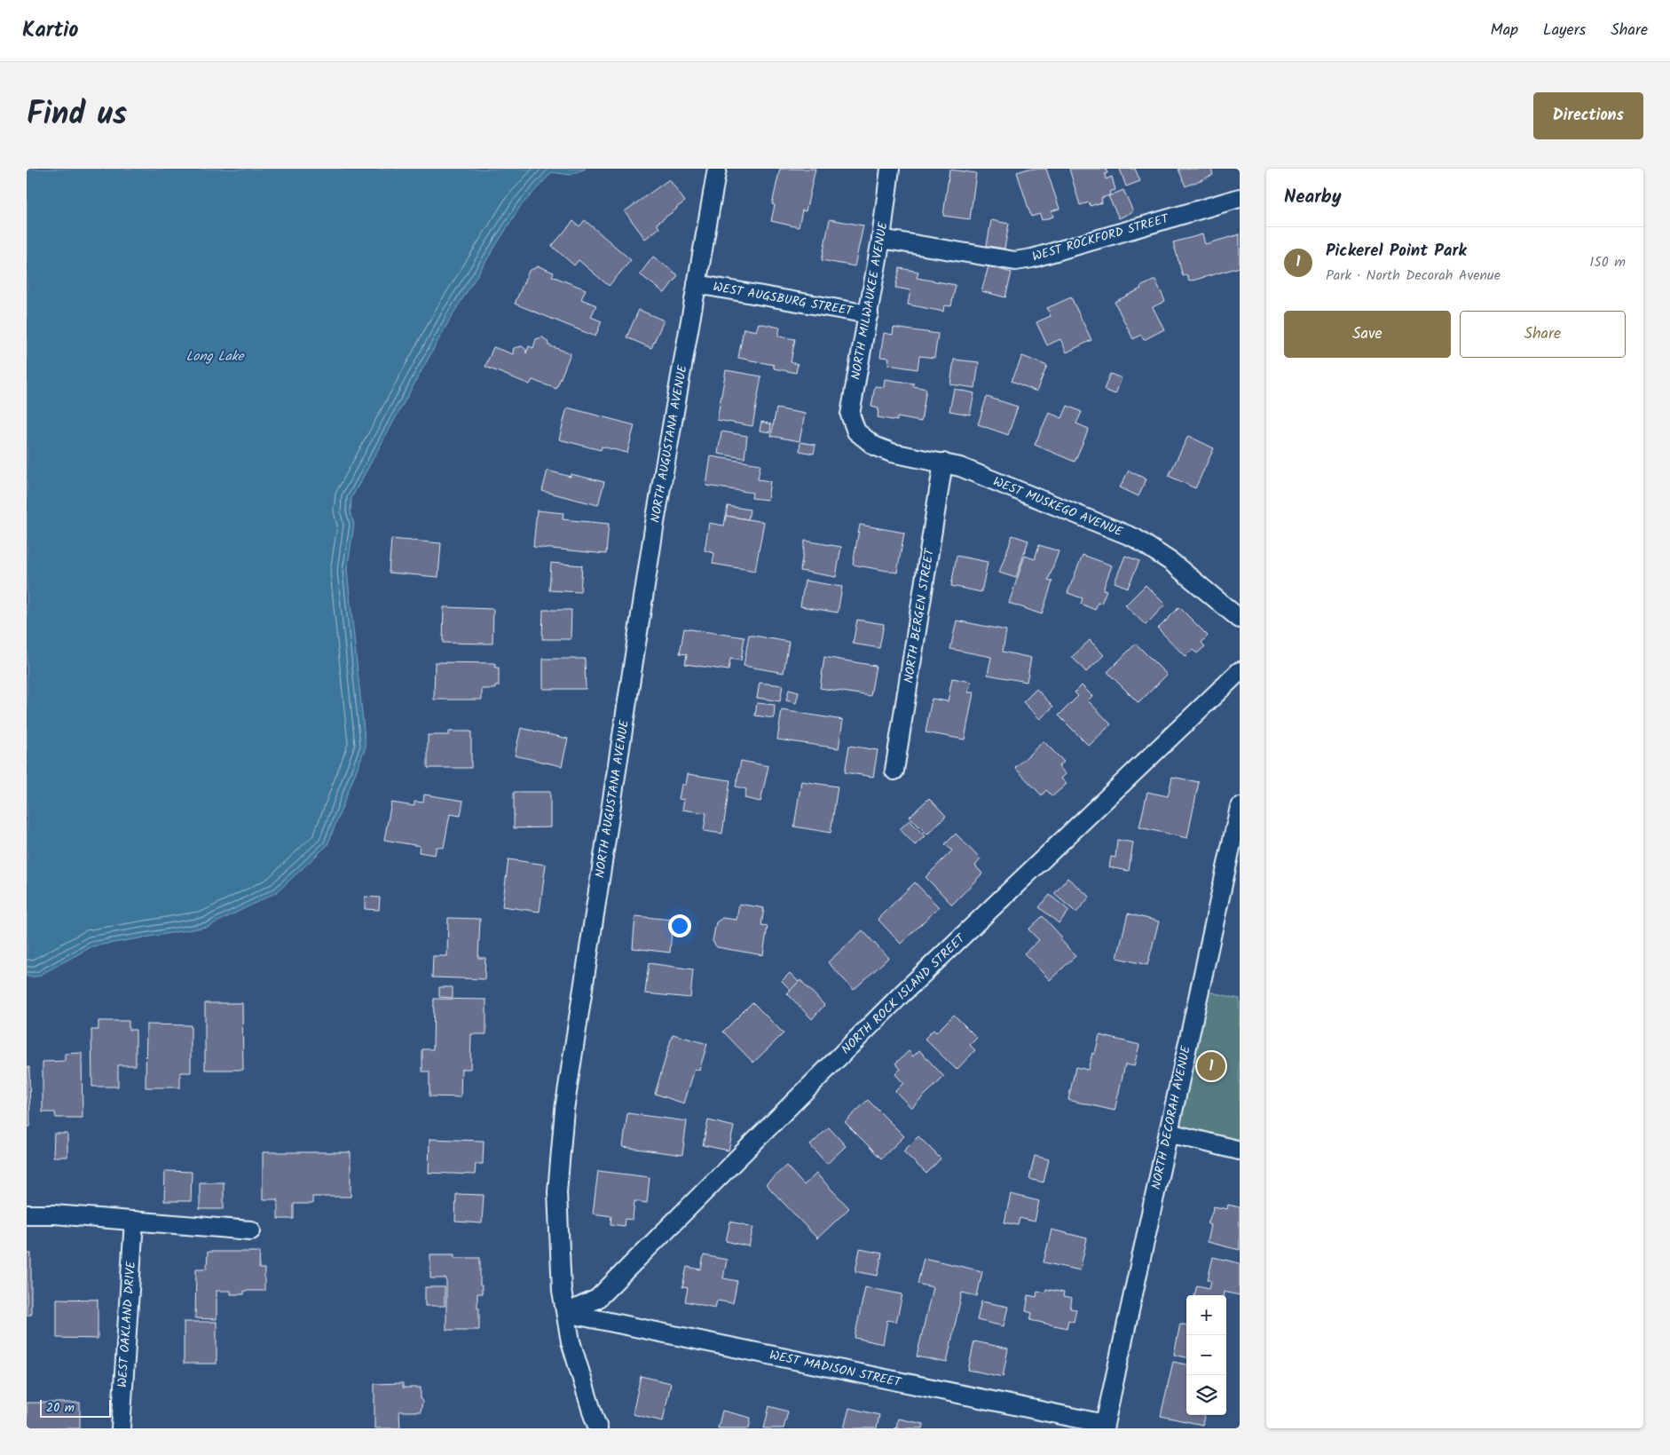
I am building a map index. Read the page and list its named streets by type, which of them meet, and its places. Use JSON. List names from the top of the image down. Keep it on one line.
{"streets":{"street":["WEST ROCKFORD STREET","WEST AUGSBURG STREET","NORTH MILWAUKEE AVENUE","NORTH AUGUSTANA AVENUE","WEST MUSKEGO AVENUE","NORTH BERGEN STREET","NORTH ROCK ISLAND STREET","NORTH DECORAH AVENUE","WEST OAKLAND DRIVE","WEST MADISON STREET"]},"crossings":[["WEST ROCKFORD STREET","NORTH MILWAUKEE AVENUE"],["WEST AUGSBURG STREET","NORTH MILWAUKEE AVENUE"],["WEST AUGSBURG STREET","NORTH AUGUSTANA AVENUE"],["NORTH MILWAUKEE AVENUE","WEST MUSKEGO AVENUE"],["NORTH AUGUSTANA AVENUE","NORTH ROCK ISLAND STREET"],["NORTH AUGUSTANA AVENUE","WEST MADISON STREET"],["WEST MUSKEGO AVENUE","NORTH BERGEN STREET"],["NORTH ROCK ISLAND STREET","WEST MADISON STREET"],["NORTH DECORAH AVENUE","WEST MADISON STREET"]],"water":["Long Lake"],"scale_bar":"20 m","page":{"header":"Kartio","nav":["Map","Layers","Share"],"title":"Find us","buttons":["Directions",["Save","Share"]],"heading":"Nearby","list":[{"mark":"1","name":"Pickerel Point Park","note":"Park · North Decorah Avenue","value":"150 m"}],"pins":"1","map_buttons":["+","−"],"scale":"20 m"}}
